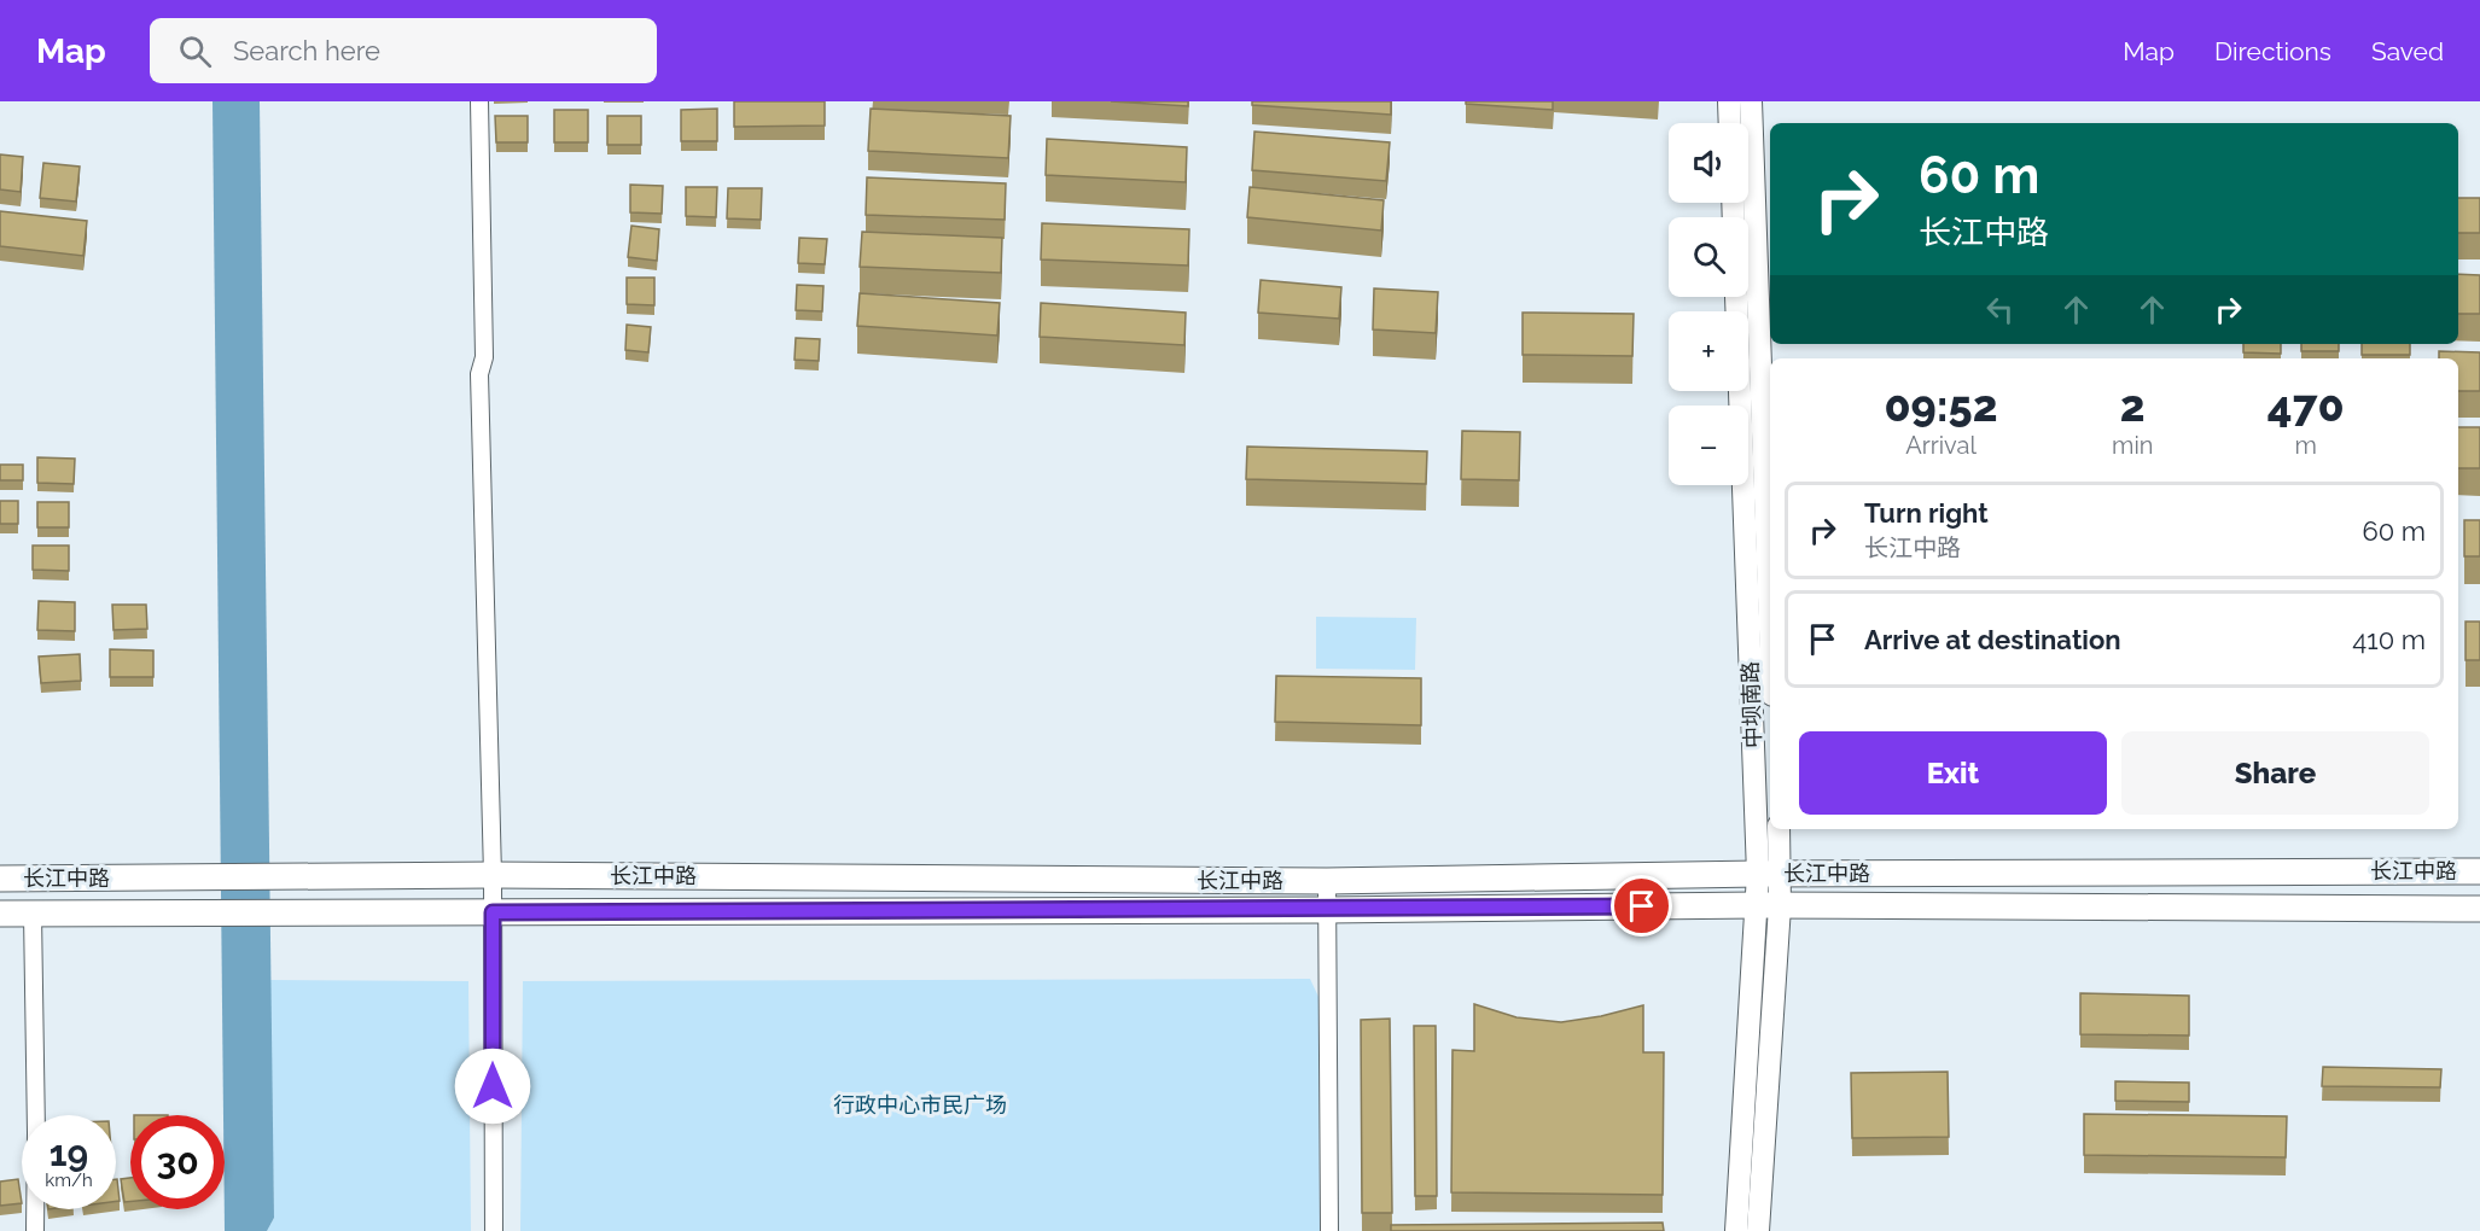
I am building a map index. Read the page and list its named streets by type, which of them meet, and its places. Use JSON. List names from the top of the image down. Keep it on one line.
{"streets":{"main road":["中坝南路","长江中路"]},"crossings":[["中坝南路","长江中路"]],"parks":["行政中心市民广场"],"page":{"header":"Map","search":"Search here","nav":["Map","Directions","Saved"],"map_buttons":["+","−"],"turn":["60 m","长江中路"],"eta":["09:52","Arrival","2","min","470","m"],"list":[{"name":"Turn right","note":"长江中路","value":"60 m"},{"name":"Arrive at destination","value":"410 m"}],"buttons":["Exit","Share"],"speed":"19 km/h","limit":"30"}}
